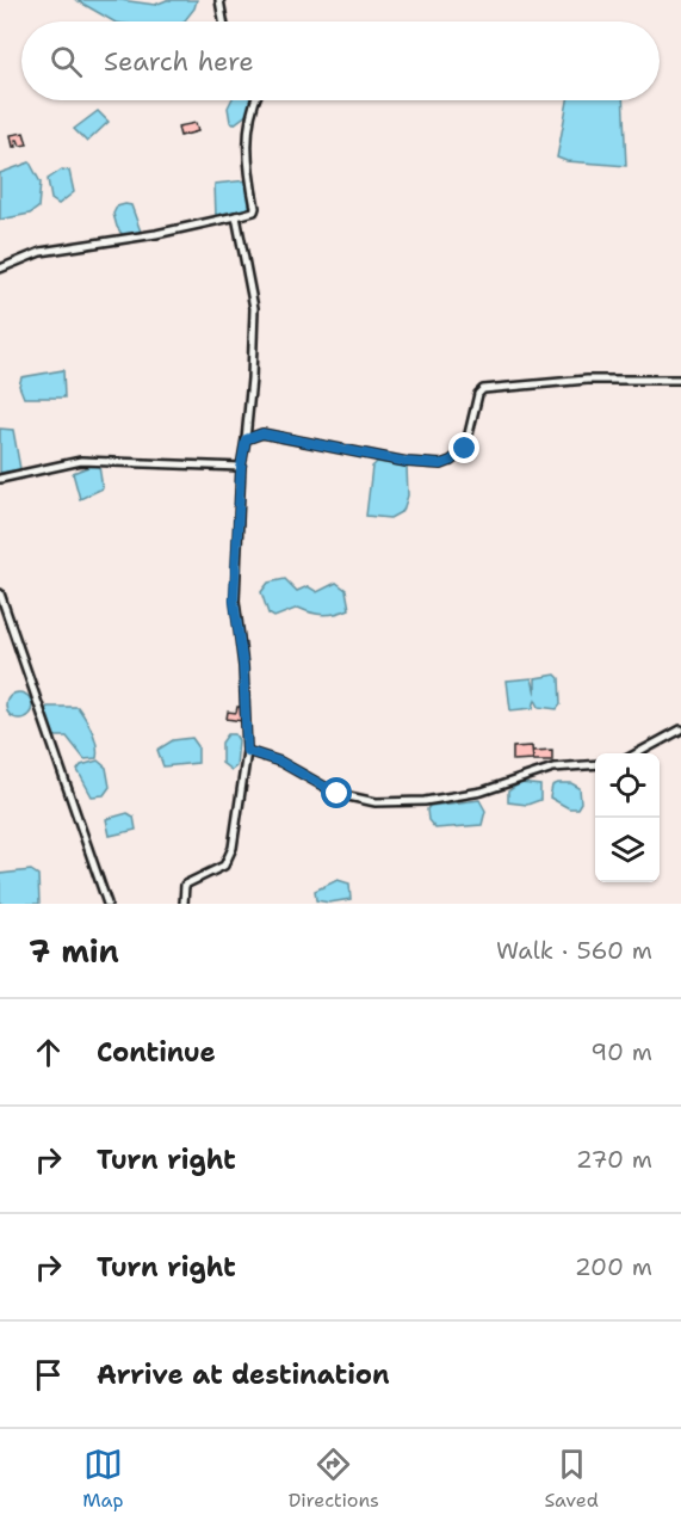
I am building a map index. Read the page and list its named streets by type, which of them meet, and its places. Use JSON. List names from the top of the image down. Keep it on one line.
{"page":{"search":"Search here","heading":["7 min","Walk · 560 m"],"list":[["Continue","90 m"],["Turn right","270 m"],["Turn right","200 m"],"Arrive at destination"],"nav":["Map","Directions","Saved"]}}
